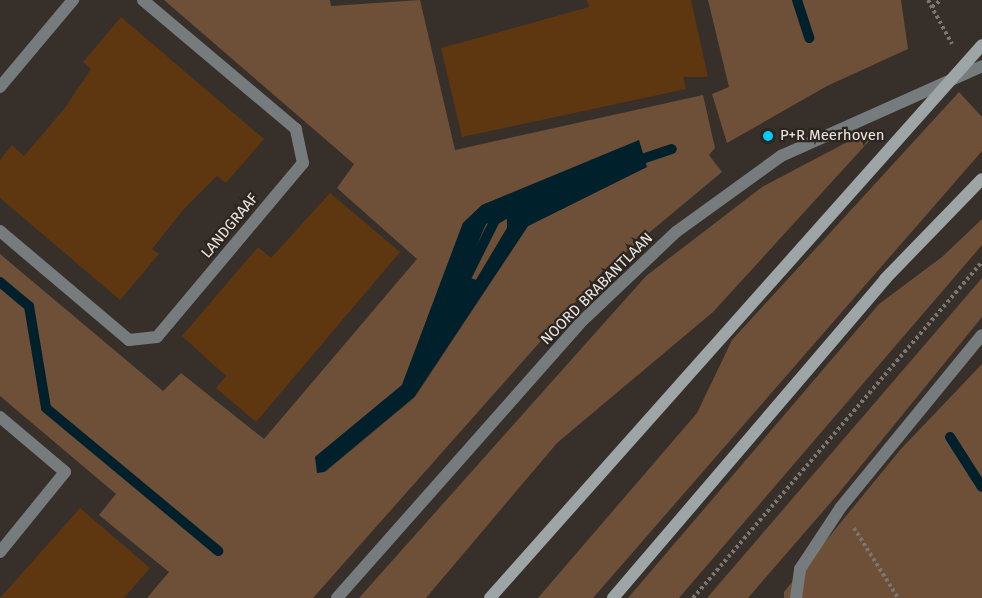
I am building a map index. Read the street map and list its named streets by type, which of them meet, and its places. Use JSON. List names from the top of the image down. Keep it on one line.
{"streets":{"main road":["NOORD BRABANTLAAN"],"street":["LANDGRAAF"]},"places":["P+R Meerhoven"]}
